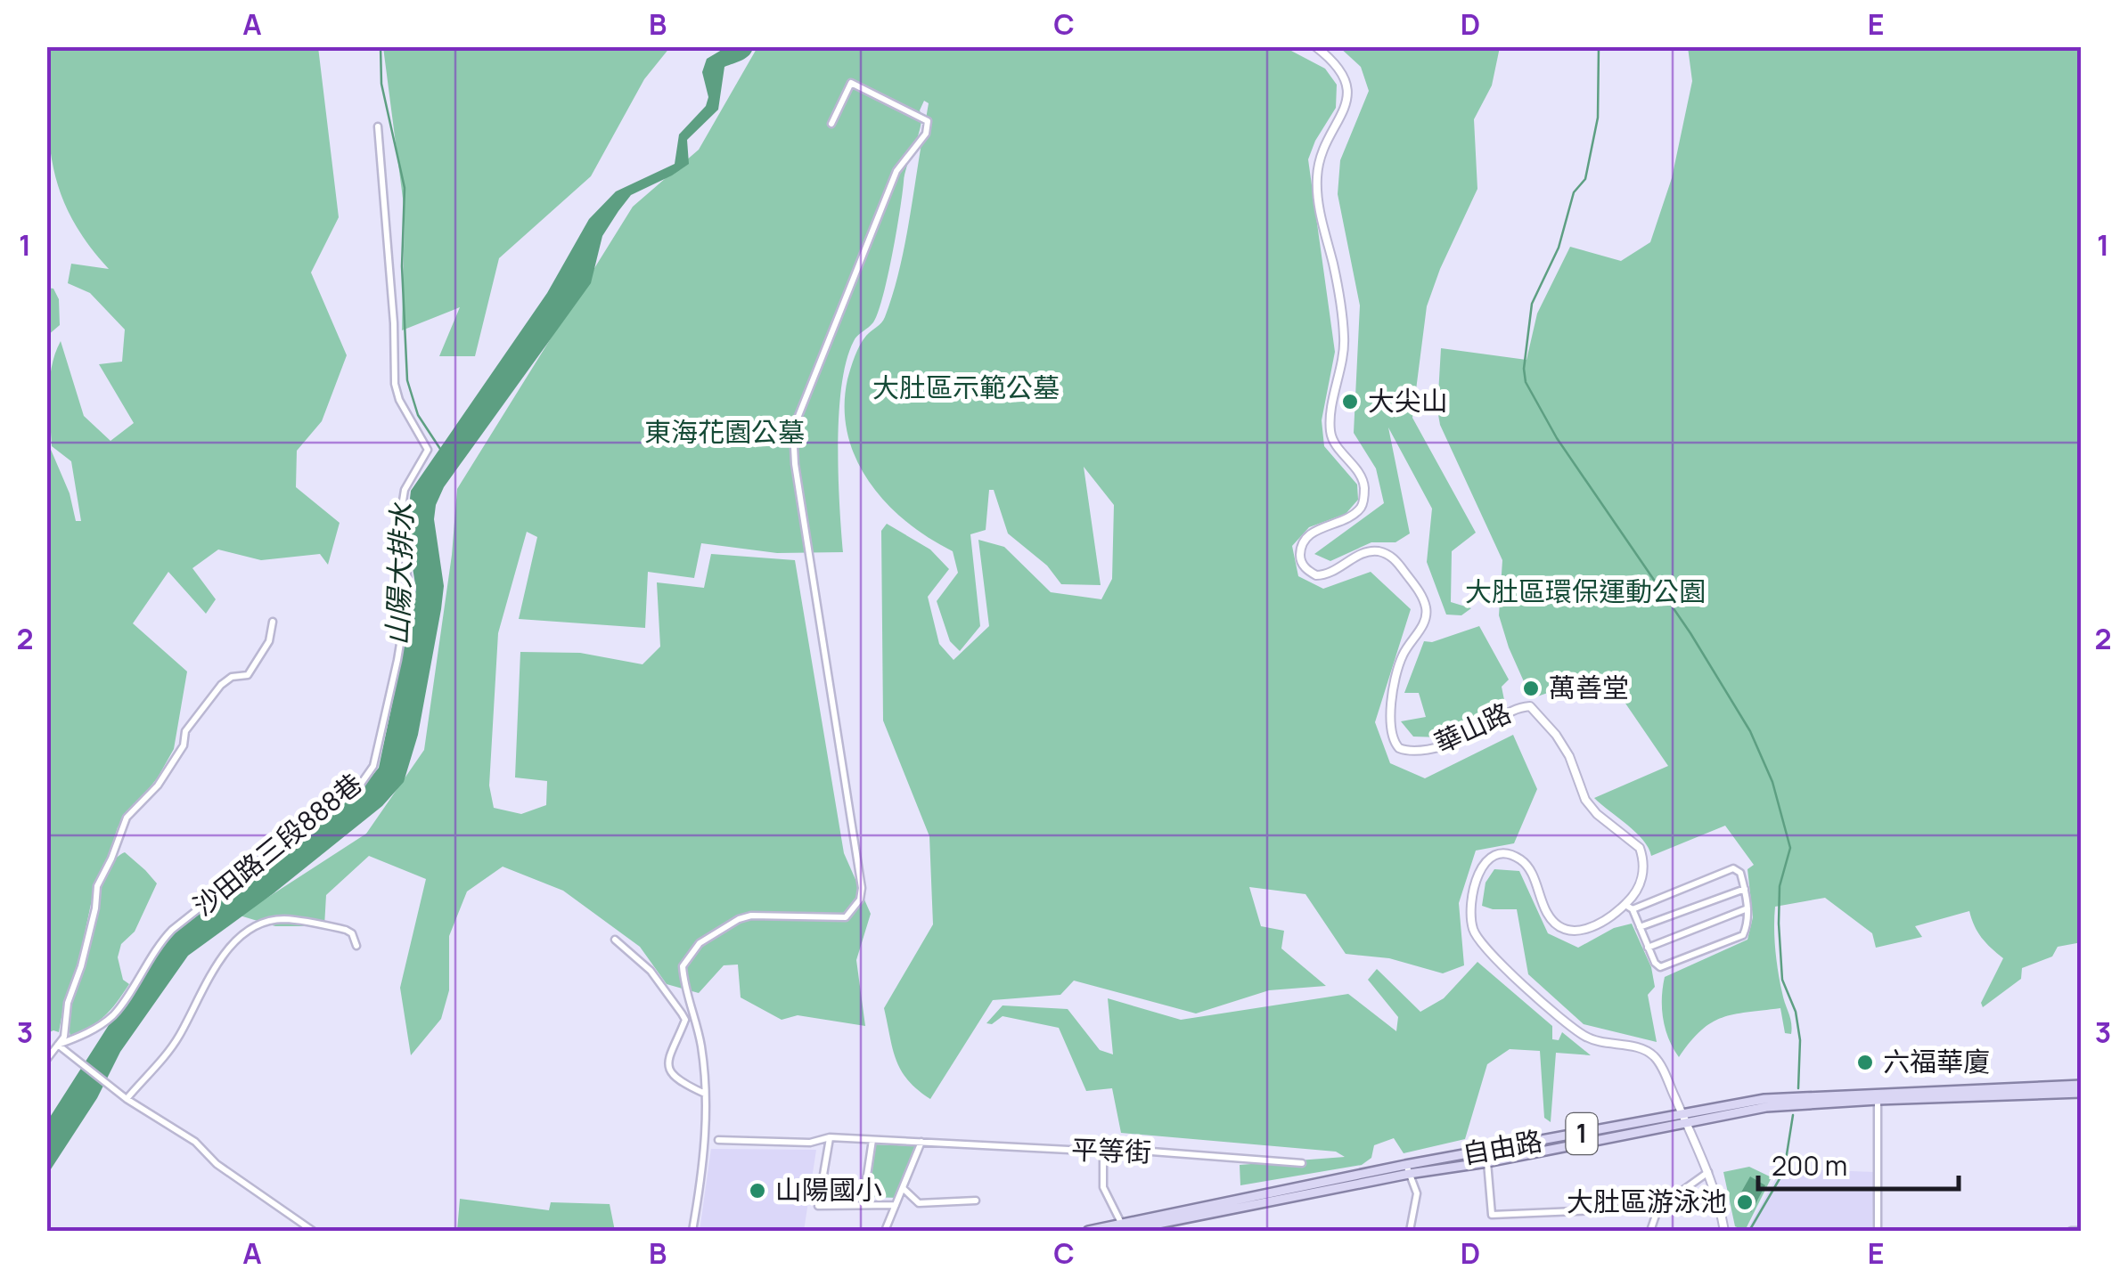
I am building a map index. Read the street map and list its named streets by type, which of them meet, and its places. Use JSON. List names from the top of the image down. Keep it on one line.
{"streets":{"main road":["1","自由路"],"street":["華山路","沙田路三段888巷","平等街"]},"water":["山陽大排水"],"parks":["大肚區示範公墓","東海花園公墓","大肚區環保運動公園"],"places":["大尖山","萬善堂","六福華廈","山陽國小","大肚區游泳池"],"scale_bar":"200 m","grid":{"columns":["A","B","C","D","E"],"rows":["1","2","3"]}}
